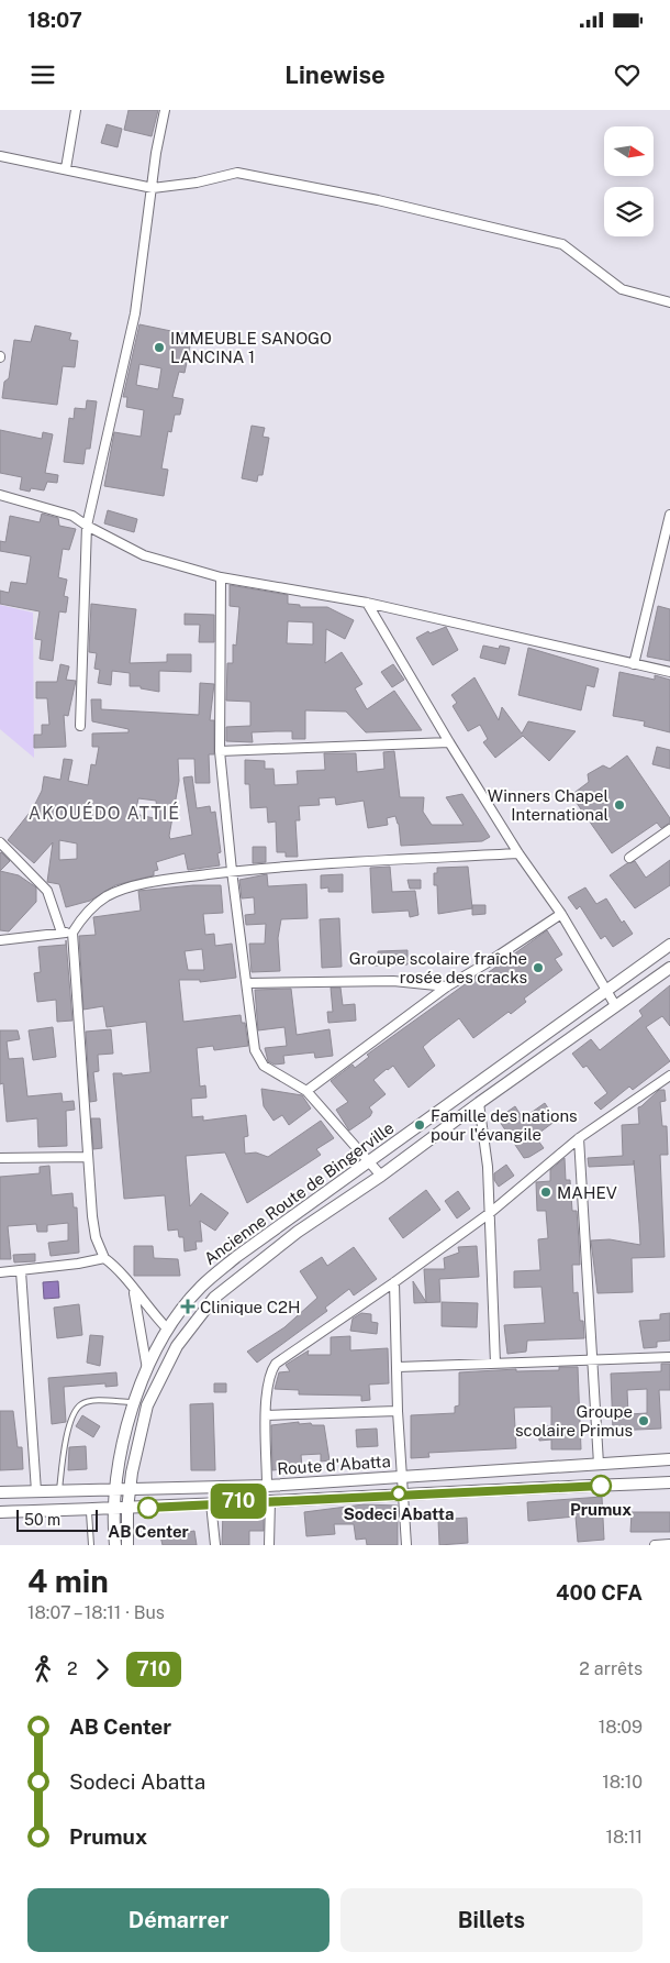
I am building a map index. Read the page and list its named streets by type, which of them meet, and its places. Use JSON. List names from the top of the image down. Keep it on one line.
{"streets":{"street":["Ancienne Route de Bingerville","Route d'Abatta"]},"crossings":[["Ancienne Route de Bingerville","Route d'Abatta"]],"districts":["AKOUÉDO ATTIÉ"],"places":{"other":["IMMEUBLE SANOGO LANCINA 1","Winners Chapel International","Groupe scolaire fraîche rosée des cracks","Famille des nations pour l'évangile","MAHEV","Groupe scolaire Primus","Prumux","Sodeci Abatta","AB Center"],"health":["Clinique C2H"]},"lines":["bus line 710"],"scale_bar":"50 m","north":"right","page":{"status":"18:07","header":"Linewise","on_map":"710","scale":"50 m","heading":["4 min","18:07 – 18:11 · Bus","400 CFA"],"legs":["2","710","2 arrêts"],"list":[{"name":"AB Center","value":"18:09"},{"name":"Sodeci Abatta","value":"18:10"},{"name":"Prumux","value":"18:11"}],"buttons":["Démarrer","Billets"]}}
